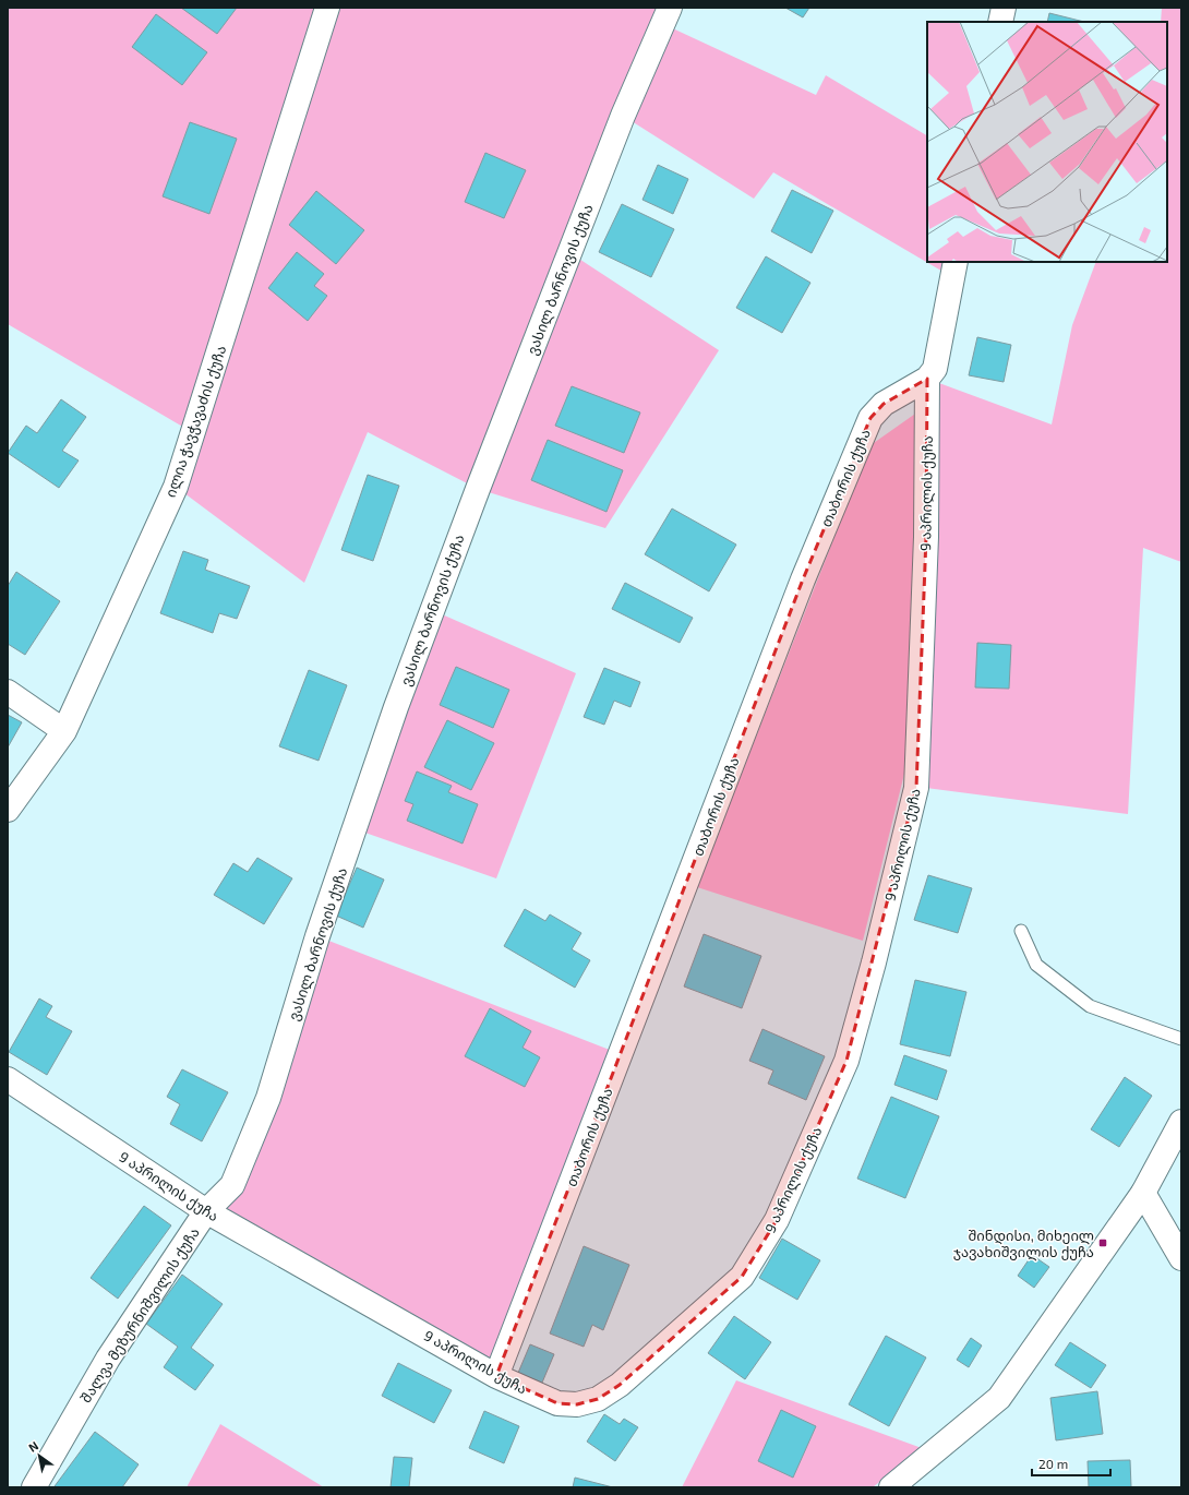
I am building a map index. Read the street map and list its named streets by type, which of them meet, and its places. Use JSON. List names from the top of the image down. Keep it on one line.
{"streets":{"street":["ვასილ ბარნოვის ქუჩა","ილია ჭავჭავაძის ქუჩა","თაბორის ქუჩა","9 აპრილის ქუჩა","შალვა მეზურნიშვილის ქუჩა"]},"crossings":[["ვასილ ბარნოვის ქუჩა","9 აპრილის ქუჩა"],["ვასილ ბარნოვის ქუჩა","შალვა მეზურნიშვილის ქუჩა"],["თაბორის ქუჩა","9 აპრილის ქუჩა"],["9 აპრილის ქუჩა","შალვა მეზურნიშვილის ქუჩა"]],"places":{"transit":["შინდისი, მიხეილ ჯავახიშვილის ქუჩა"]},"scale_bar":"20 m","north":"top left"}
